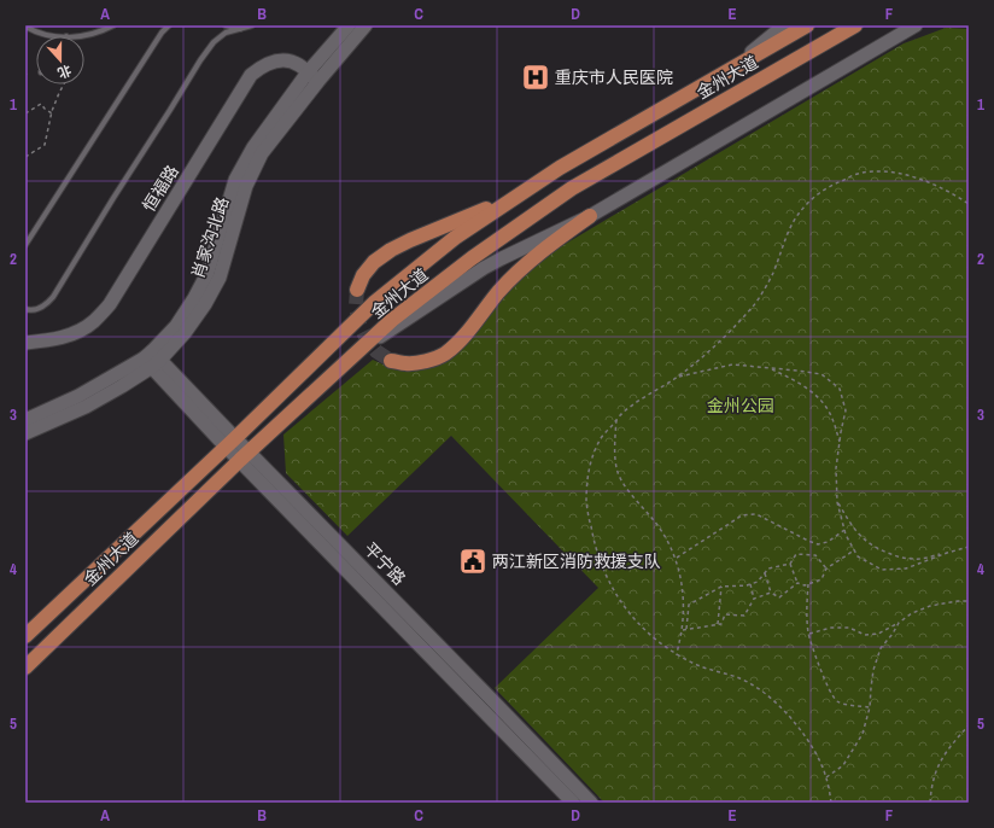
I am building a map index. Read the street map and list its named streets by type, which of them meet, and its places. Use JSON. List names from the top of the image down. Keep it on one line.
{"streets":{"main road":["金州大道","恒福路","肖家沟北路","平宁路"]},"crossings":[["金州大道","平宁路"],["恒福路","肖家沟北路"],["肖家沟北路","平宁路"]],"parks":["金州公园"],"places":{"hospital":["重庆市人民医院"],"public building":["两江新区消防救援支队"]},"north":"bottom","grid":{"columns":["A","B","C","D","E","F"],"rows":["1","2","3","4","5"]}}
